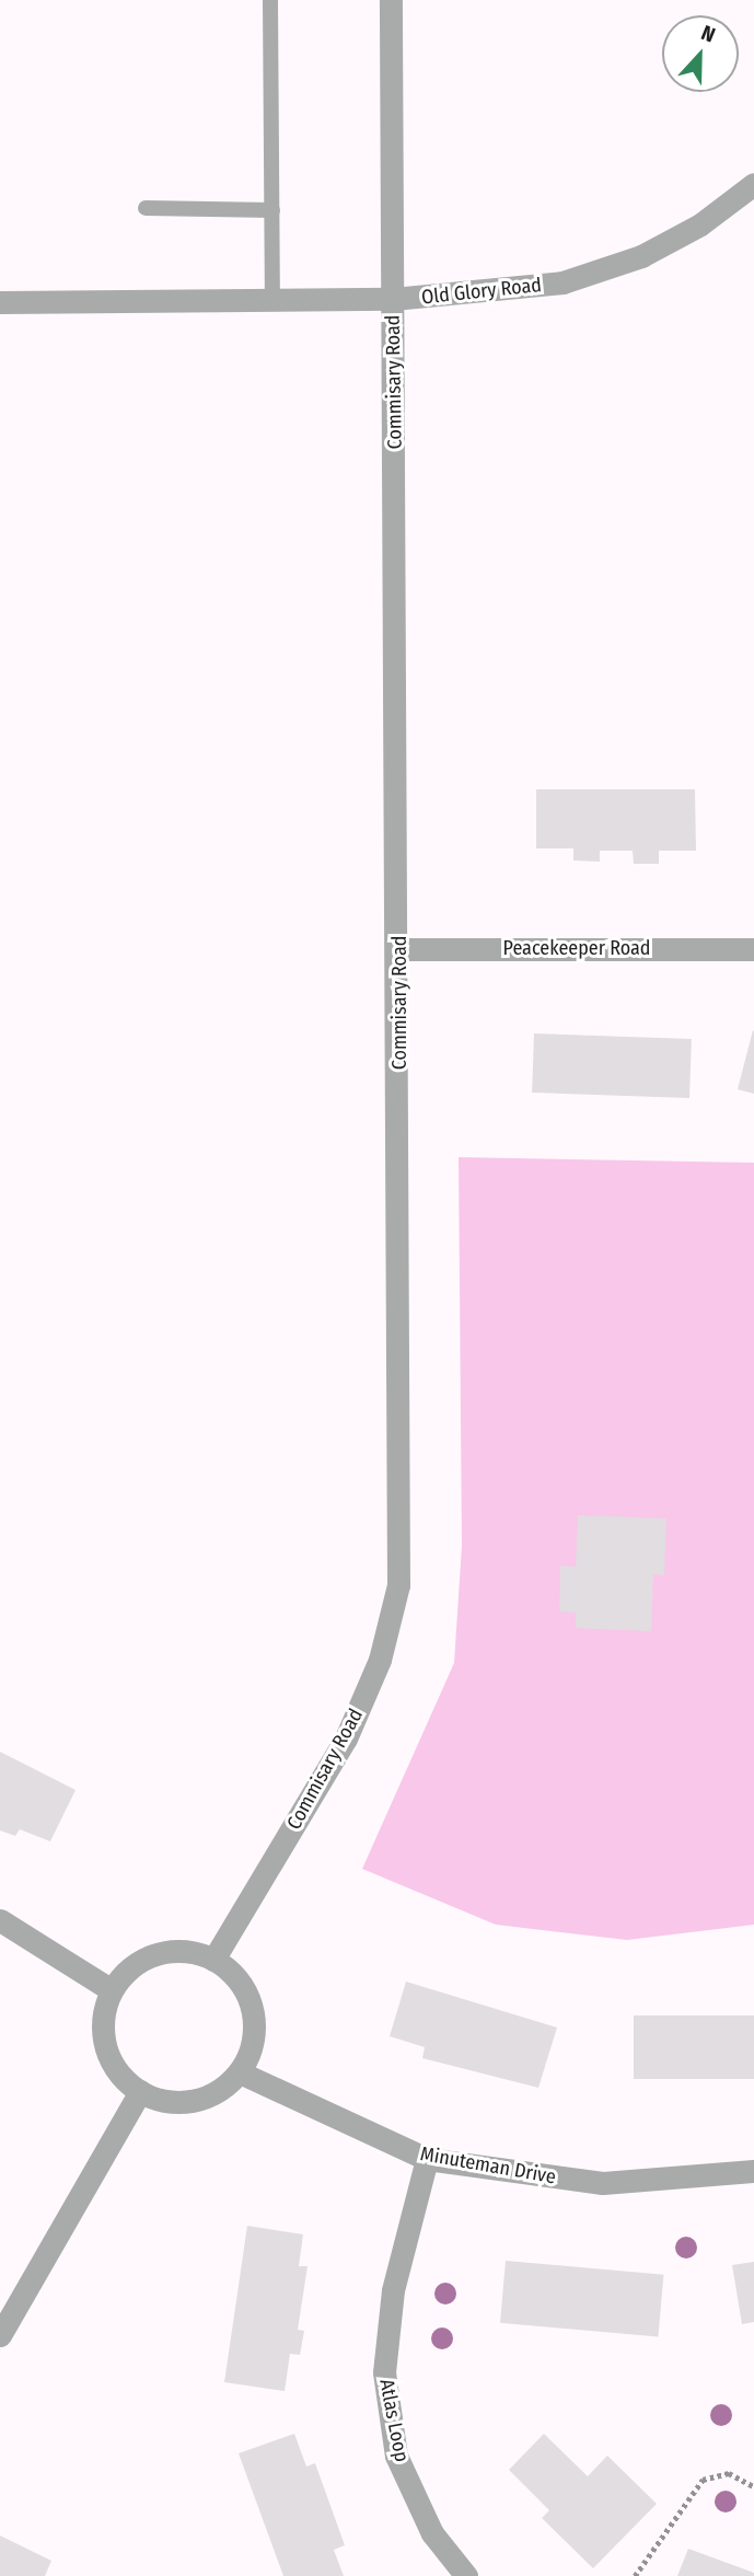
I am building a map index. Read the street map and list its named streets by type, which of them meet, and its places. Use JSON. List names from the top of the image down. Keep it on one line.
{"streets":{"street":["Old Glory Road","Commisary Road","Peacekeeper Road","Minuteman Drive","Atlas Loop"]},"crossings":[["Old Glory Road","Commisary Road"],["Commisary Road","Peacekeeper Road"],["Commisary Road","Minuteman Drive"],["Minuteman Drive","Atlas Loop"]],"north":"top"}
